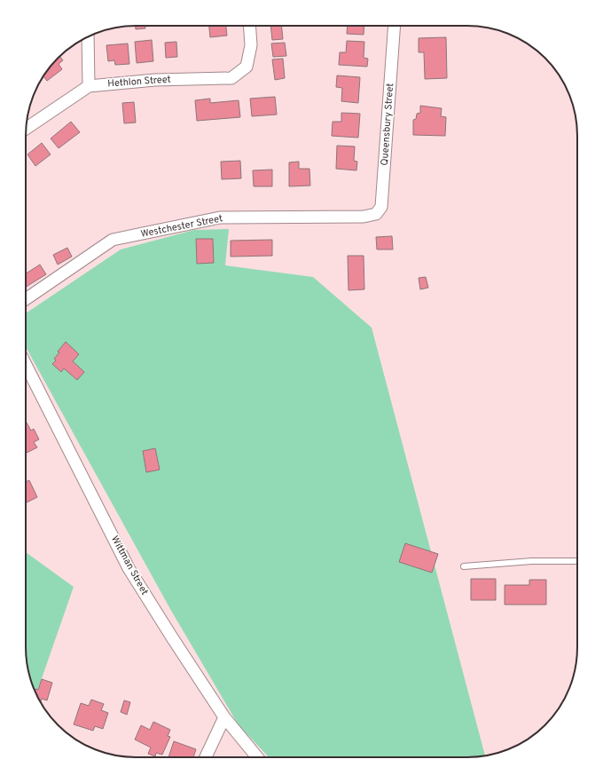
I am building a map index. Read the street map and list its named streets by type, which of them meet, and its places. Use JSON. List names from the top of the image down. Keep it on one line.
{"streets":{"street":["Hethlon Street","Queensbury Street","Westchester Street","Wittman Street"]},"crossings":[["Queensbury Street","Westchester Street"]]}
